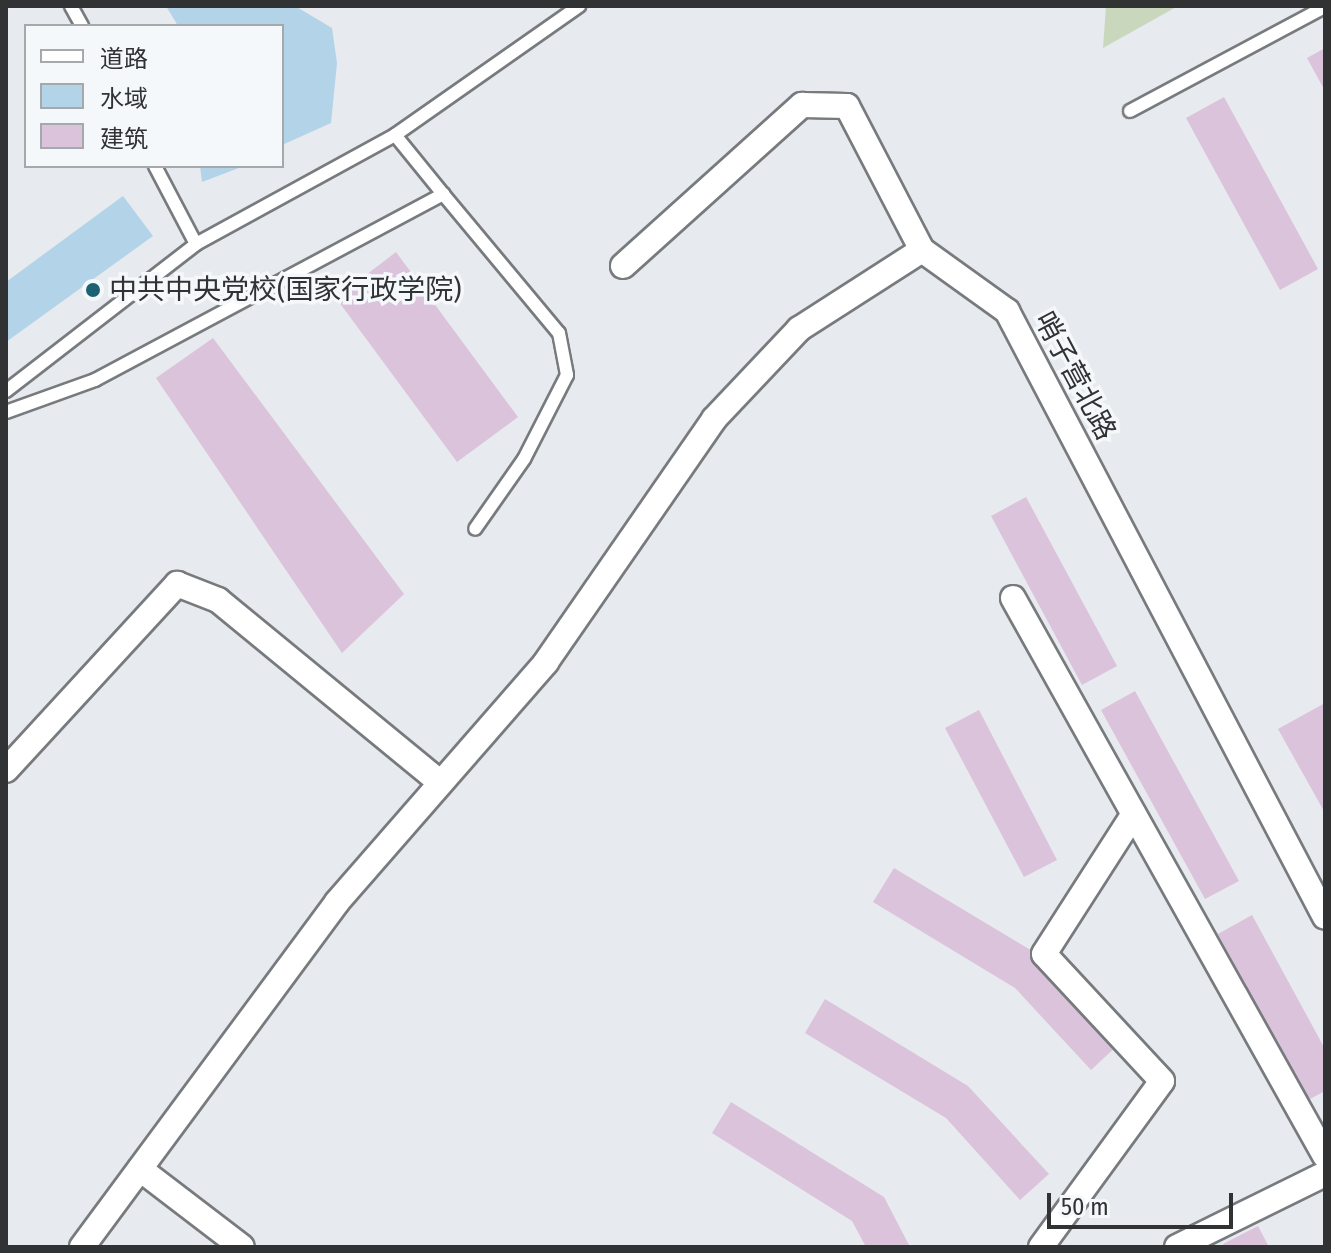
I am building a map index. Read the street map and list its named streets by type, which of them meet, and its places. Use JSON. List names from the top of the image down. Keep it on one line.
{"streets":{"street":["哨子营北路"]},"places":["中共中央党校(国家行政学院)"],"legend":["道路","水域","建筑"],"scale_bar":"50 m"}
